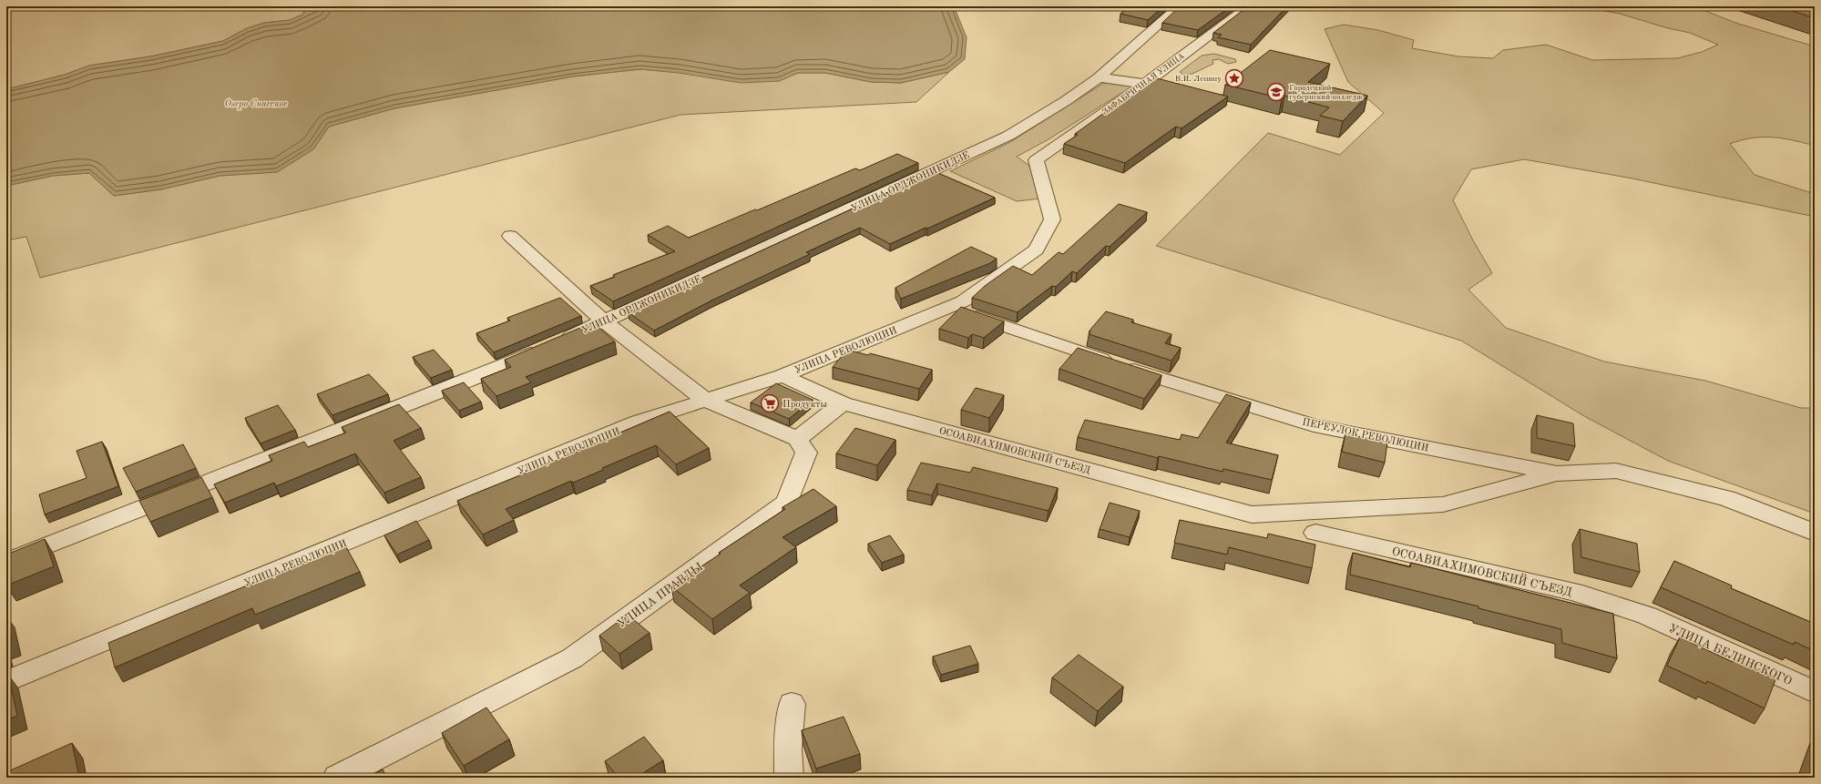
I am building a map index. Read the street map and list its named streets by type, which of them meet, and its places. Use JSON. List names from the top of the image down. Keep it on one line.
{"streets":{"street":["ЗАФАБРИЧНАЯ УЛИЦА","УЛИЦА ОРДЖОНИКИДЗЕ","УЛИЦА РЕВОЛЮЦИИ","ПЕРЕУЛОК РЕВОЛЮЦИИ","ОСОАВИАХИМОВСКИЙ СЪЕЗД","УЛИЦА ПРАВДЫ","УЛИЦА БЕЛИНСКОГО"]},"crossings":[["ЗАФАБРИЧНАЯ УЛИЦА","УЛИЦА РЕВОЛЮЦИИ"],["УЛИЦА РЕВОЛЮЦИИ","ПЕРЕУЛОК РЕВОЛЮЦИИ"],["УЛИЦА РЕВОЛЮЦИИ","ОСОАВИАХИМОВСКИЙ СЪЕЗД"],["ПЕРЕУЛОК РЕВОЛЮЦИИ","ОСОАВИАХИМОВСКИЙ СЪЕЗД"],["ОСОАВИАХИМОВСКИЙ СЪЕЗД","УЛИЦА БЕЛИНСКОГО"]],"water":["Озеро Спасское"],"places":{"place":["В.И. Ленину"],"school or university":["Городецкий губернский колледж"],"supermarket":["Продукты"]}}
